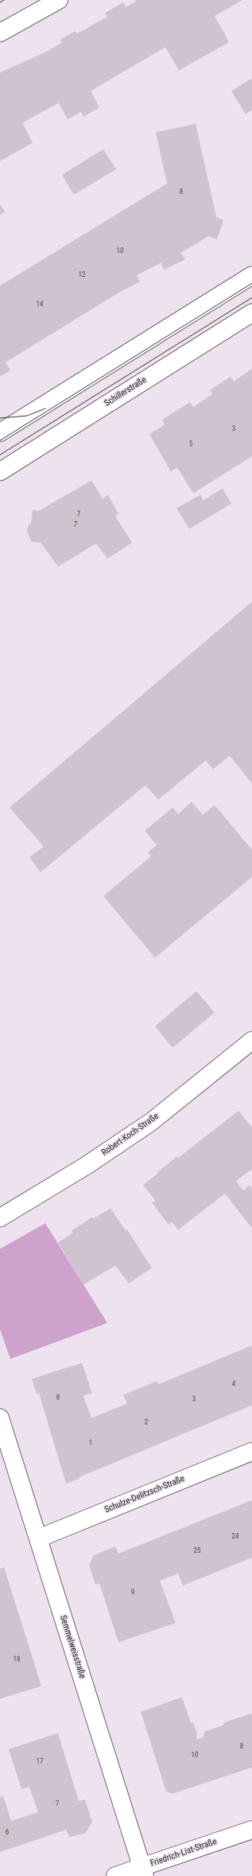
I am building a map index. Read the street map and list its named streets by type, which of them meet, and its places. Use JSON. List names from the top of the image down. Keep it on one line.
{"streets":{"street":["Schillerstraße","Robert-Koch-Straße","Schulze-Delitzsch-Straße","Semmelweisstraße","Friedrich-List-Straße"]},"crossings":[["Schulze-Delitzsch-Straße","Semmelweisstraße"],["Semmelweisstraße","Friedrich-List-Straße"]],"house_numbers":["8","10","12","14","3","5","7","7","4","8","3","2","1","24","25","9","18","8","10","17","7","6"]}
